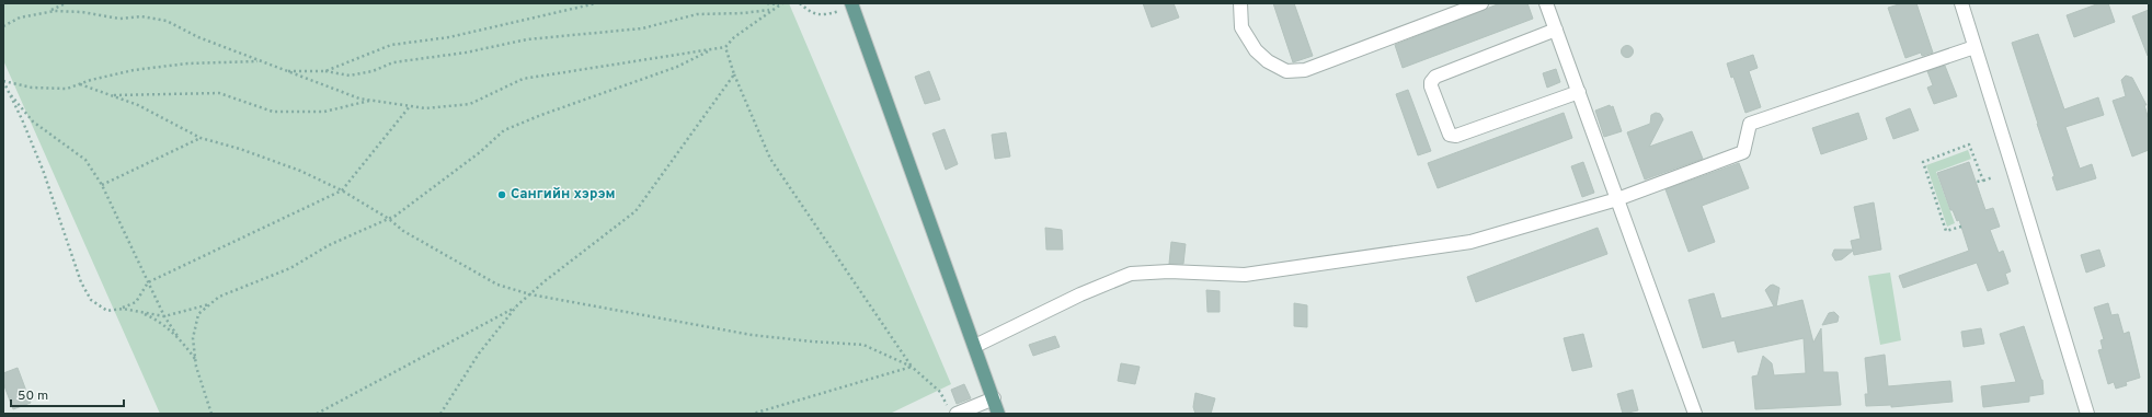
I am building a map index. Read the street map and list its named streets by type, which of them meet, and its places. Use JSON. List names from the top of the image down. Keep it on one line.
{"places":["Сангийн хэрэм"],"scale_bar":"50 m"}
